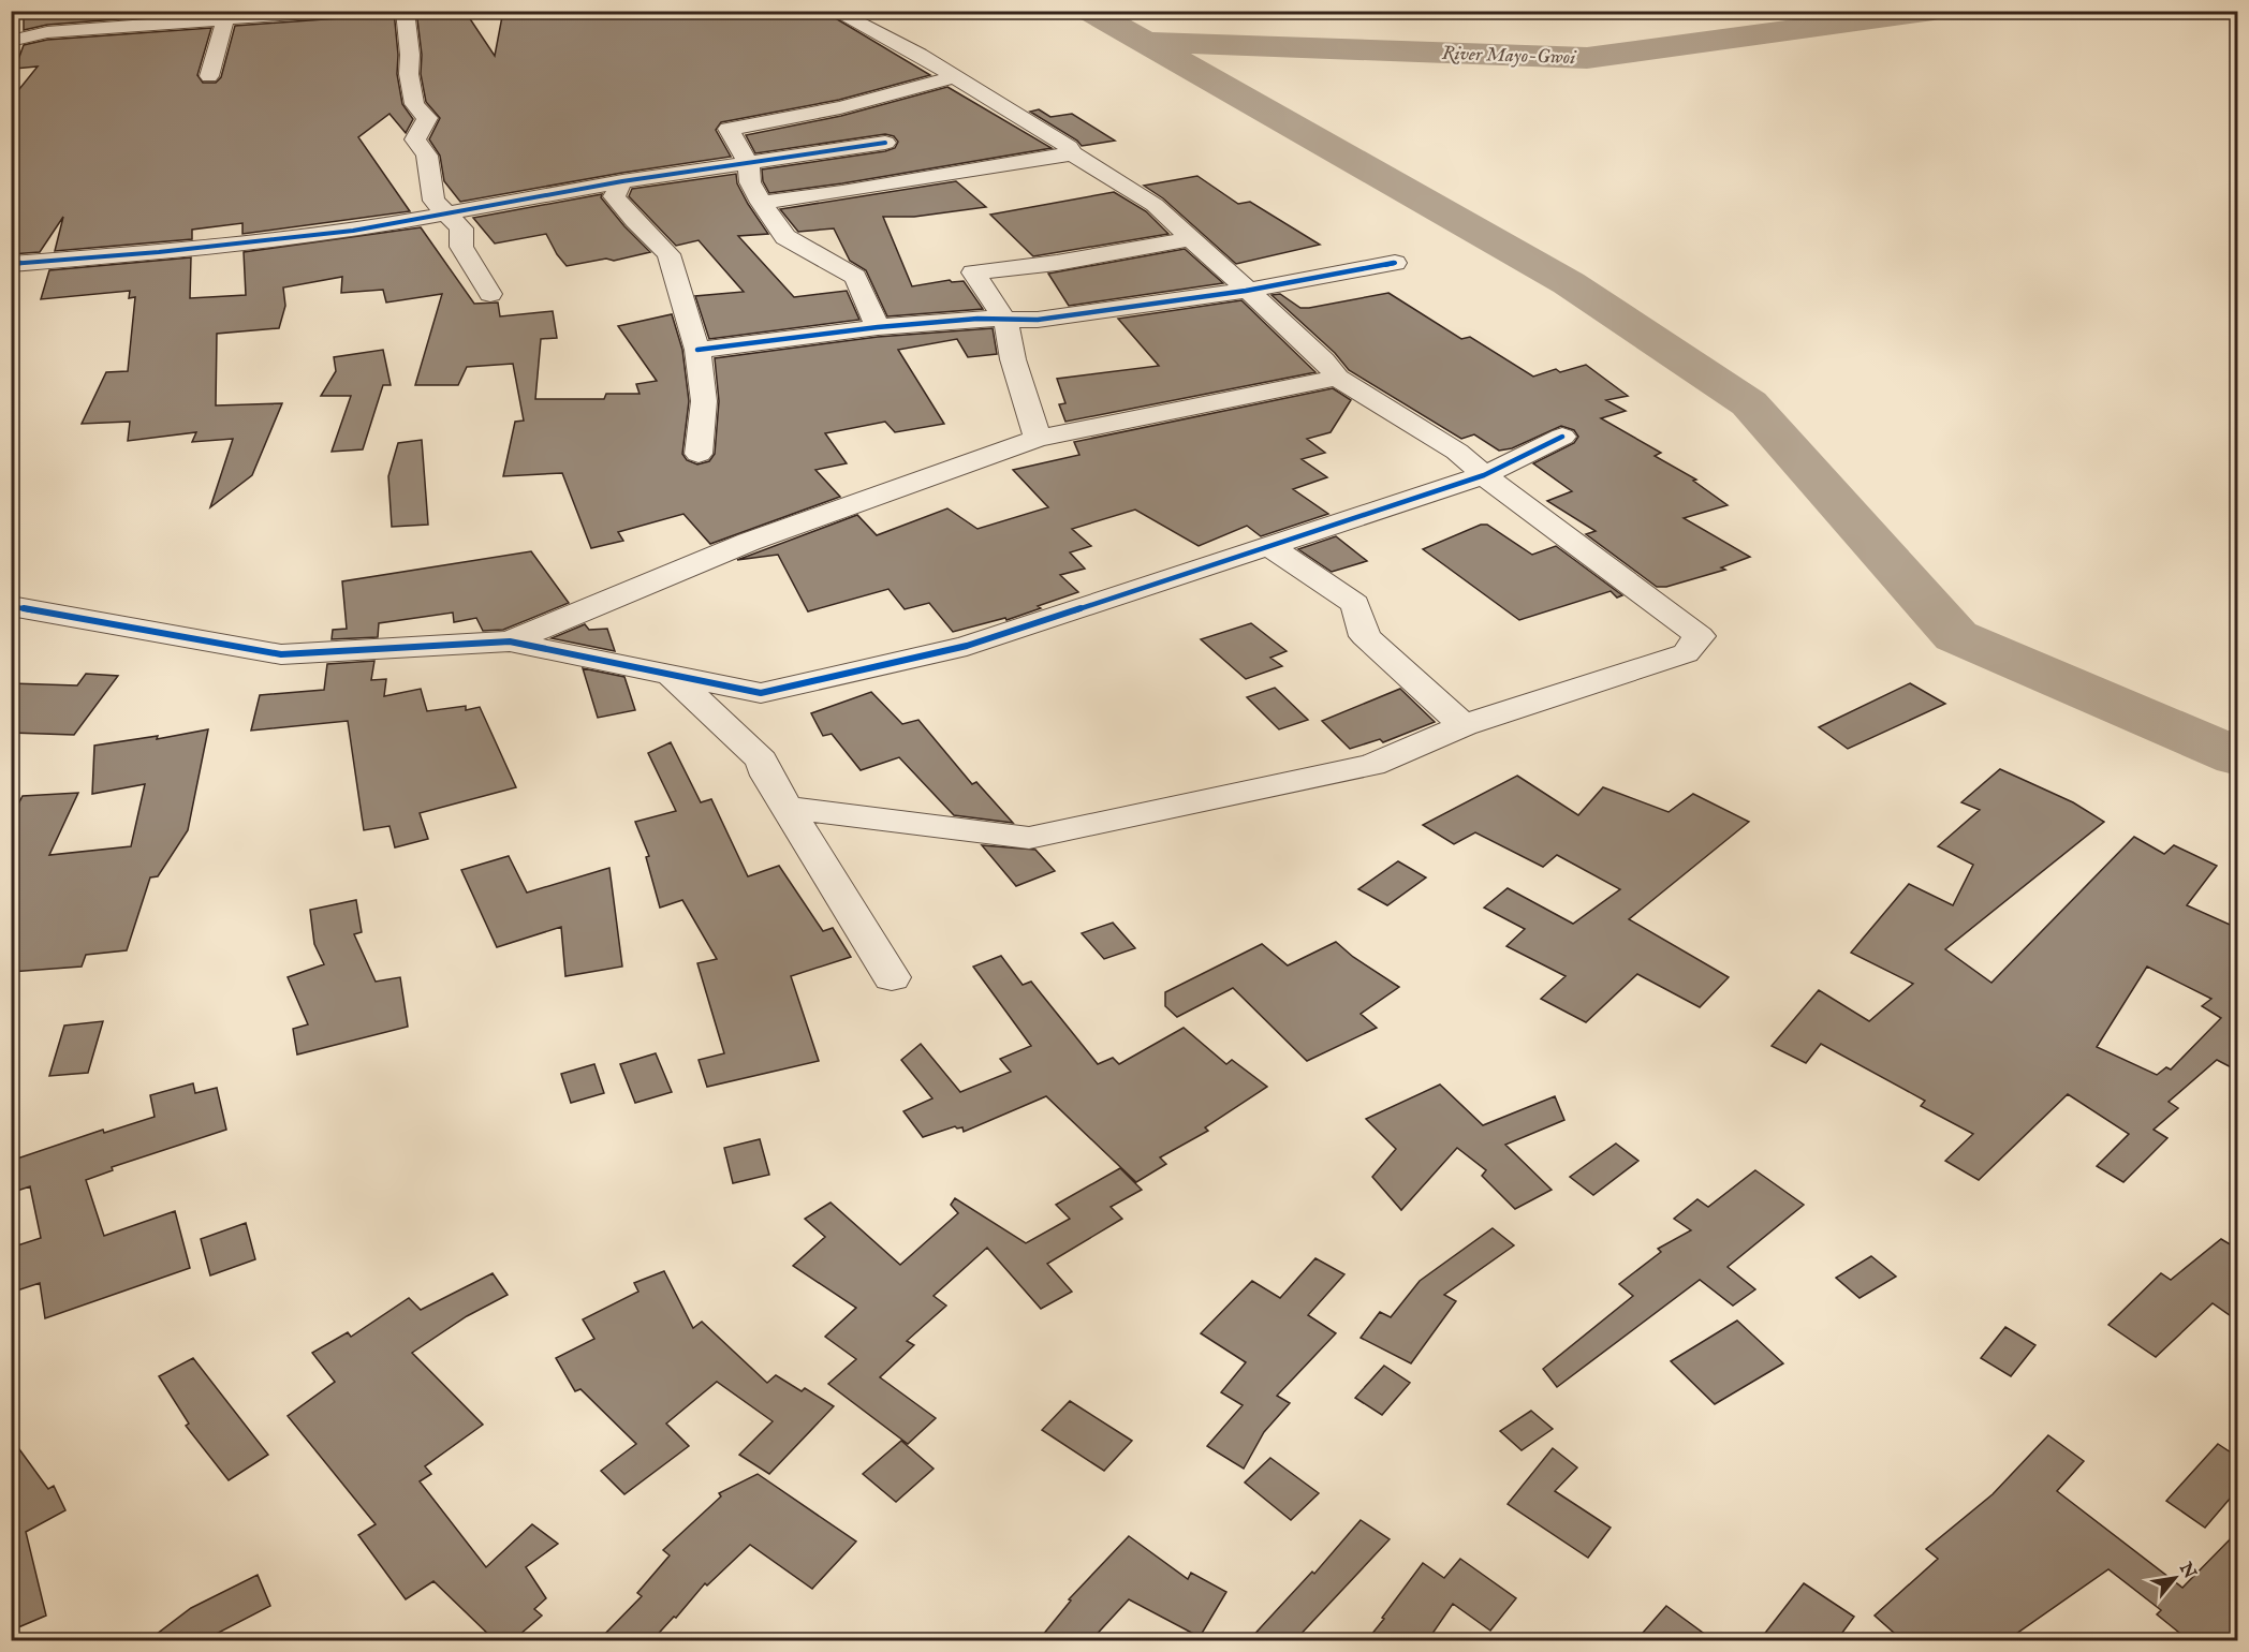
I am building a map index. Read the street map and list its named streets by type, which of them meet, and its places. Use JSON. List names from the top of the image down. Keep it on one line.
{"water":["River Mayo-Gwoi"],"north":"top right"}
